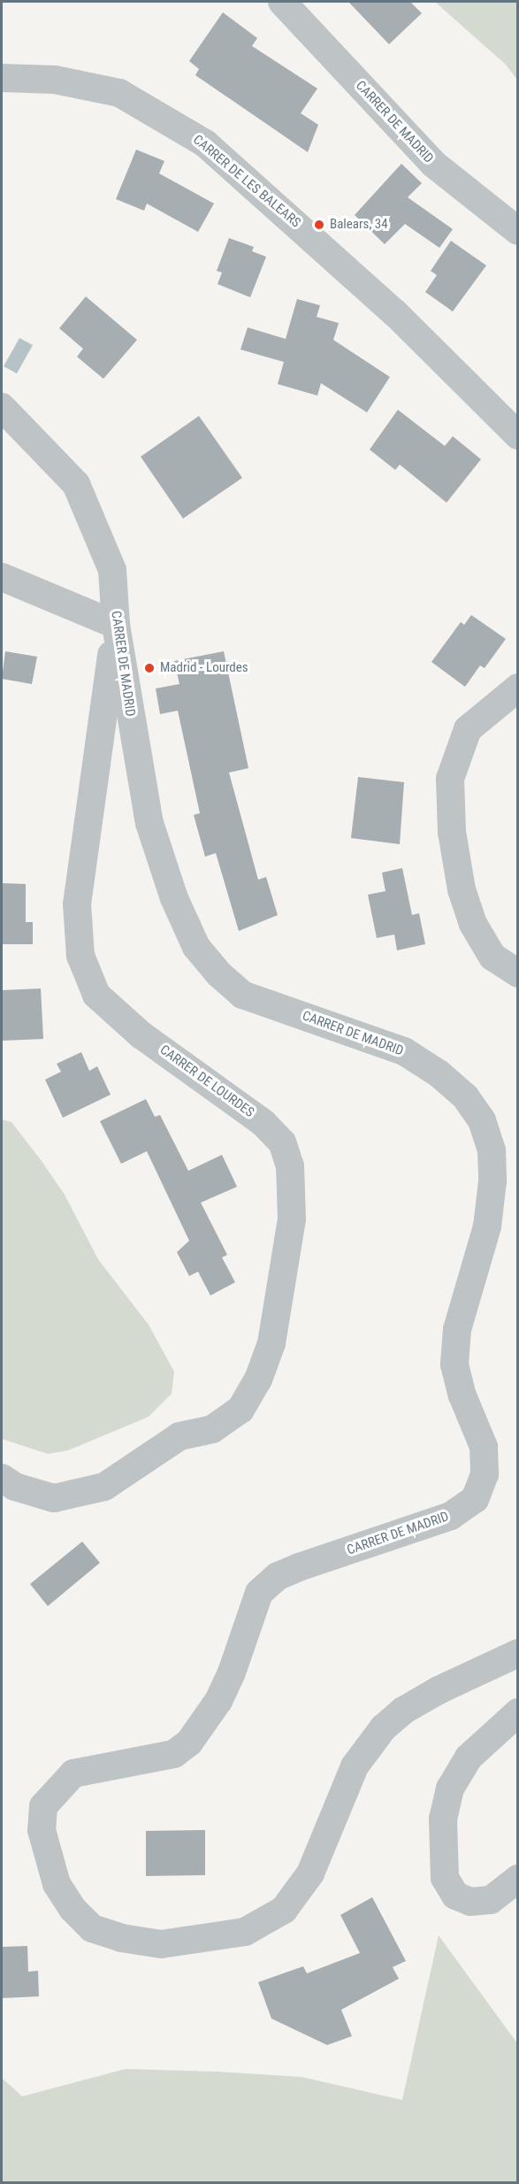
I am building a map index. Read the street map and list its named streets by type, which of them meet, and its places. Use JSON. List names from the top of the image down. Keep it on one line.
{"streets":{"street":["CARRER DE MADRID","CARRER DE LES BALEARS","CARRER DE LOURDES"]},"crossings":[["CARRER DE MADRID","CARRER DE LOURDES"]],"places":["Balears, 34","Madrid - Lourdes"]}
